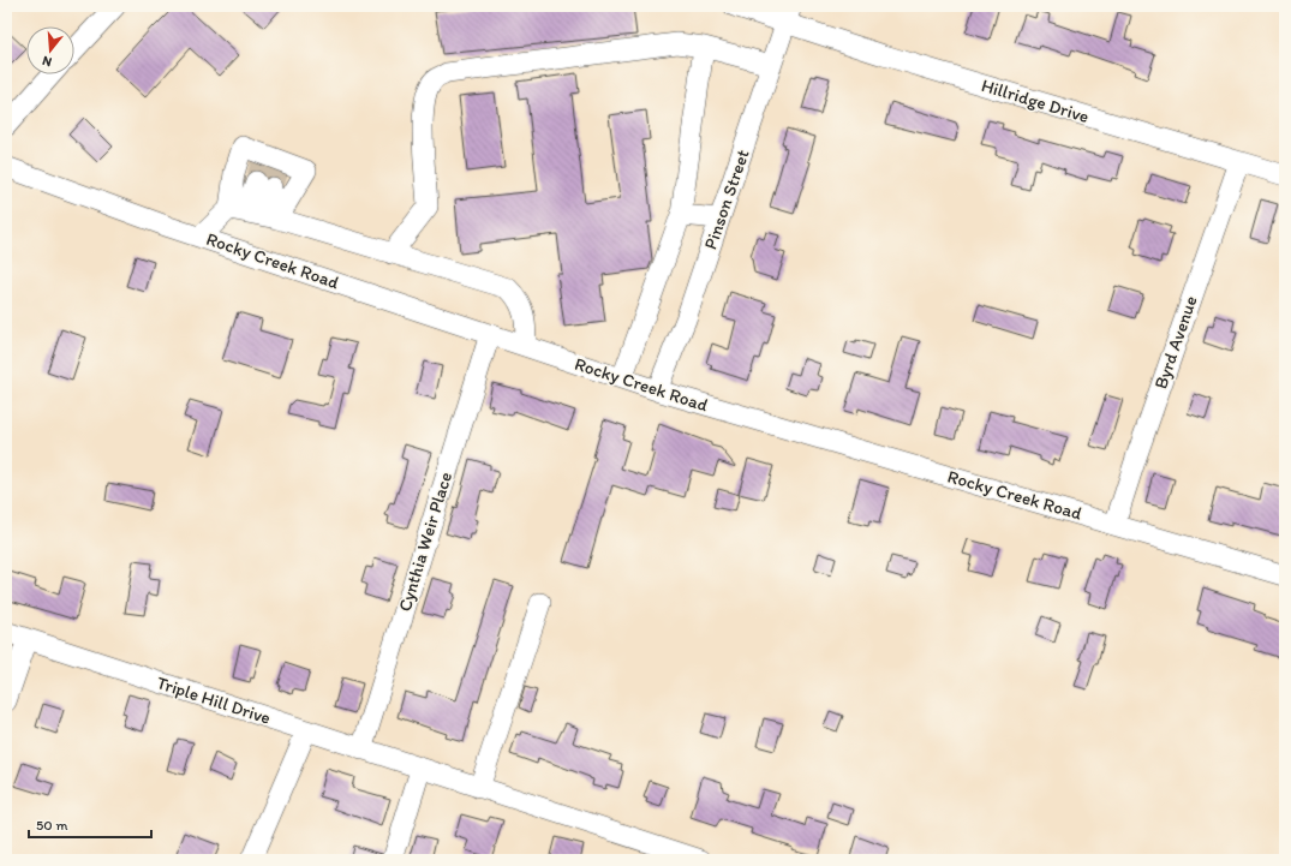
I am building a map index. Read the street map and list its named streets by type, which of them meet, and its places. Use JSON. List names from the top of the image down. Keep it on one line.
{"streets":{"street":["Hillridge Drive","Pinson Street","Rocky Creek Road","Byrd Avenue","Cynthia Weir Place","Triple Hill Drive"]},"crossings":[["Hillridge Drive","Pinson Street"],["Hillridge Drive","Byrd Avenue"],["Pinson Street","Rocky Creek Road"],["Rocky Creek Road","Byrd Avenue"],["Rocky Creek Road","Cynthia Weir Place"],["Cynthia Weir Place","Triple Hill Drive"]],"scale_bar":"50 m","north":"bottom"}
